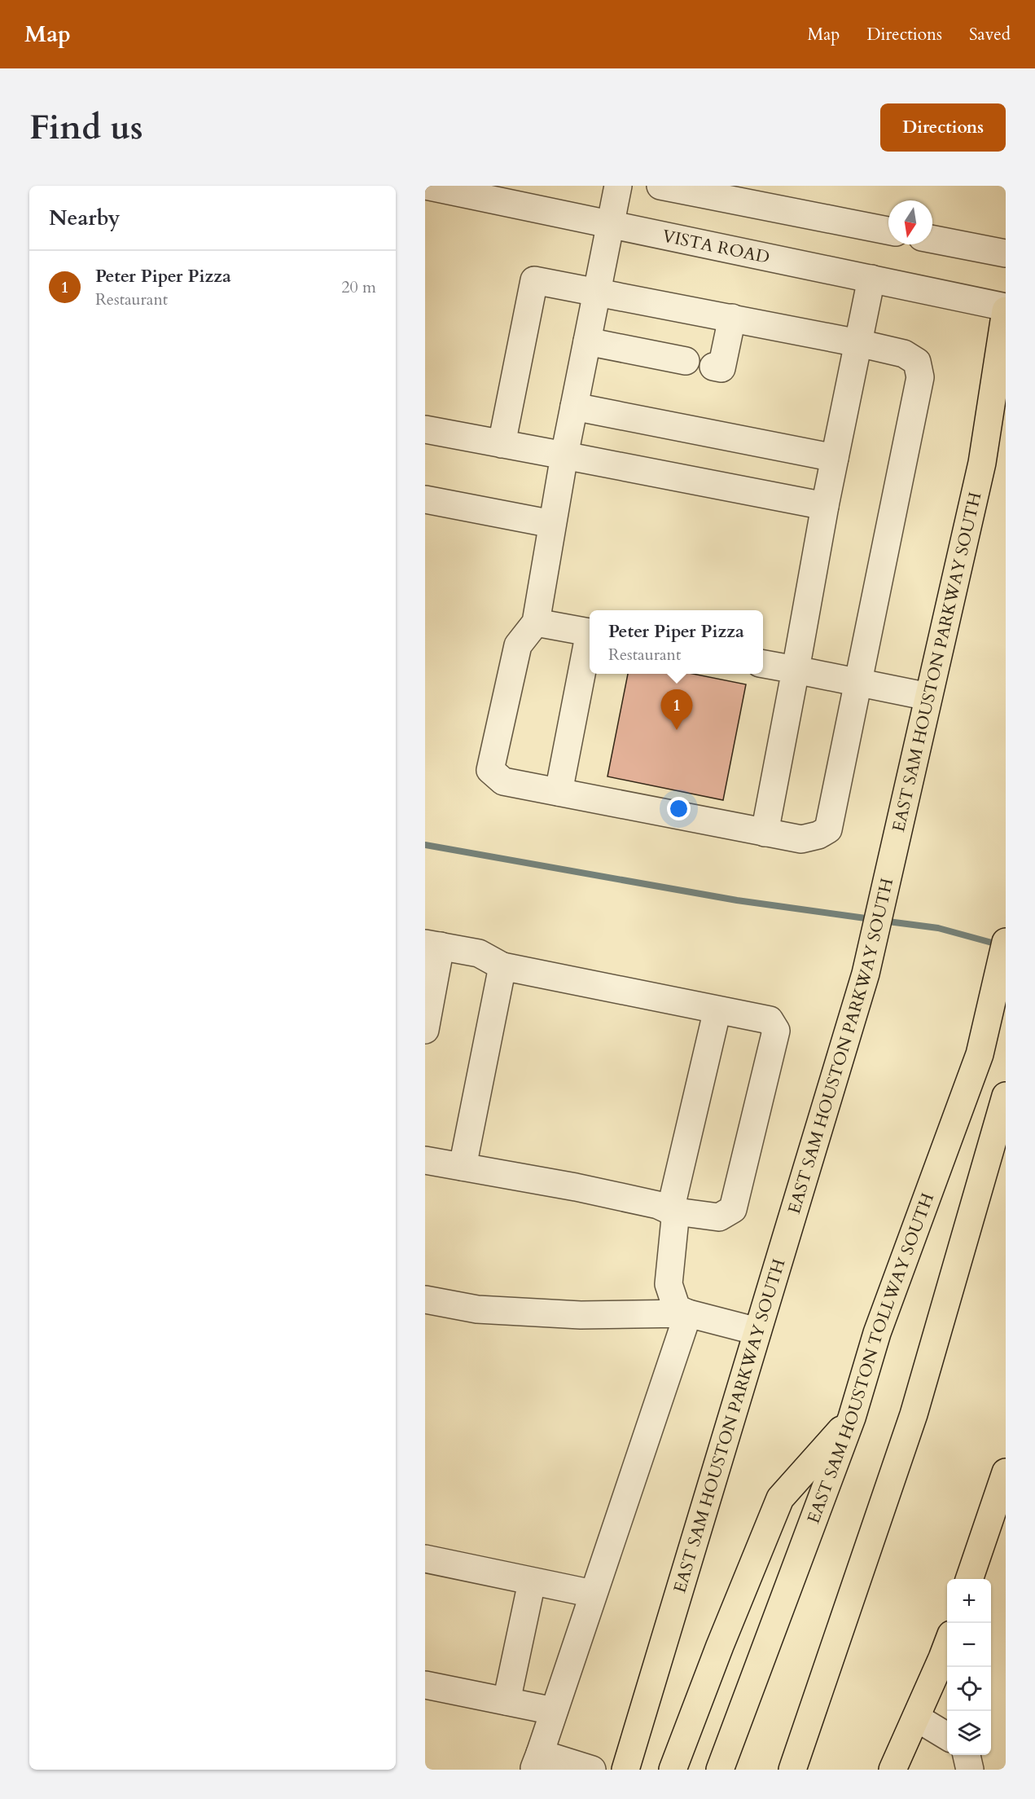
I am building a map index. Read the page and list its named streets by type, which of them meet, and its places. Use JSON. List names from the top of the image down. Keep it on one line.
{"streets":{"main road":["EAST SAM HOUSTON PARKWAY SOUTH","EAST SAM HOUSTON TOLLWAY SOUTH"],"street":["VISTA ROAD"]},"crossings":[["VISTA ROAD","EAST SAM HOUSTON PARKWAY SOUTH"]],"north":"bottom","page":{"header":"Map","nav":["Map","Directions","Saved"],"buttons":"Directions","title":"Find us","heading":"Nearby","list":[{"mark":"1","name":"Peter Piper Pizza","note":"Restaurant","value":"20 m"}],"popup":["Peter Piper Pizza","Restaurant"],"pins":"1","map_buttons":["+","−"]}}
